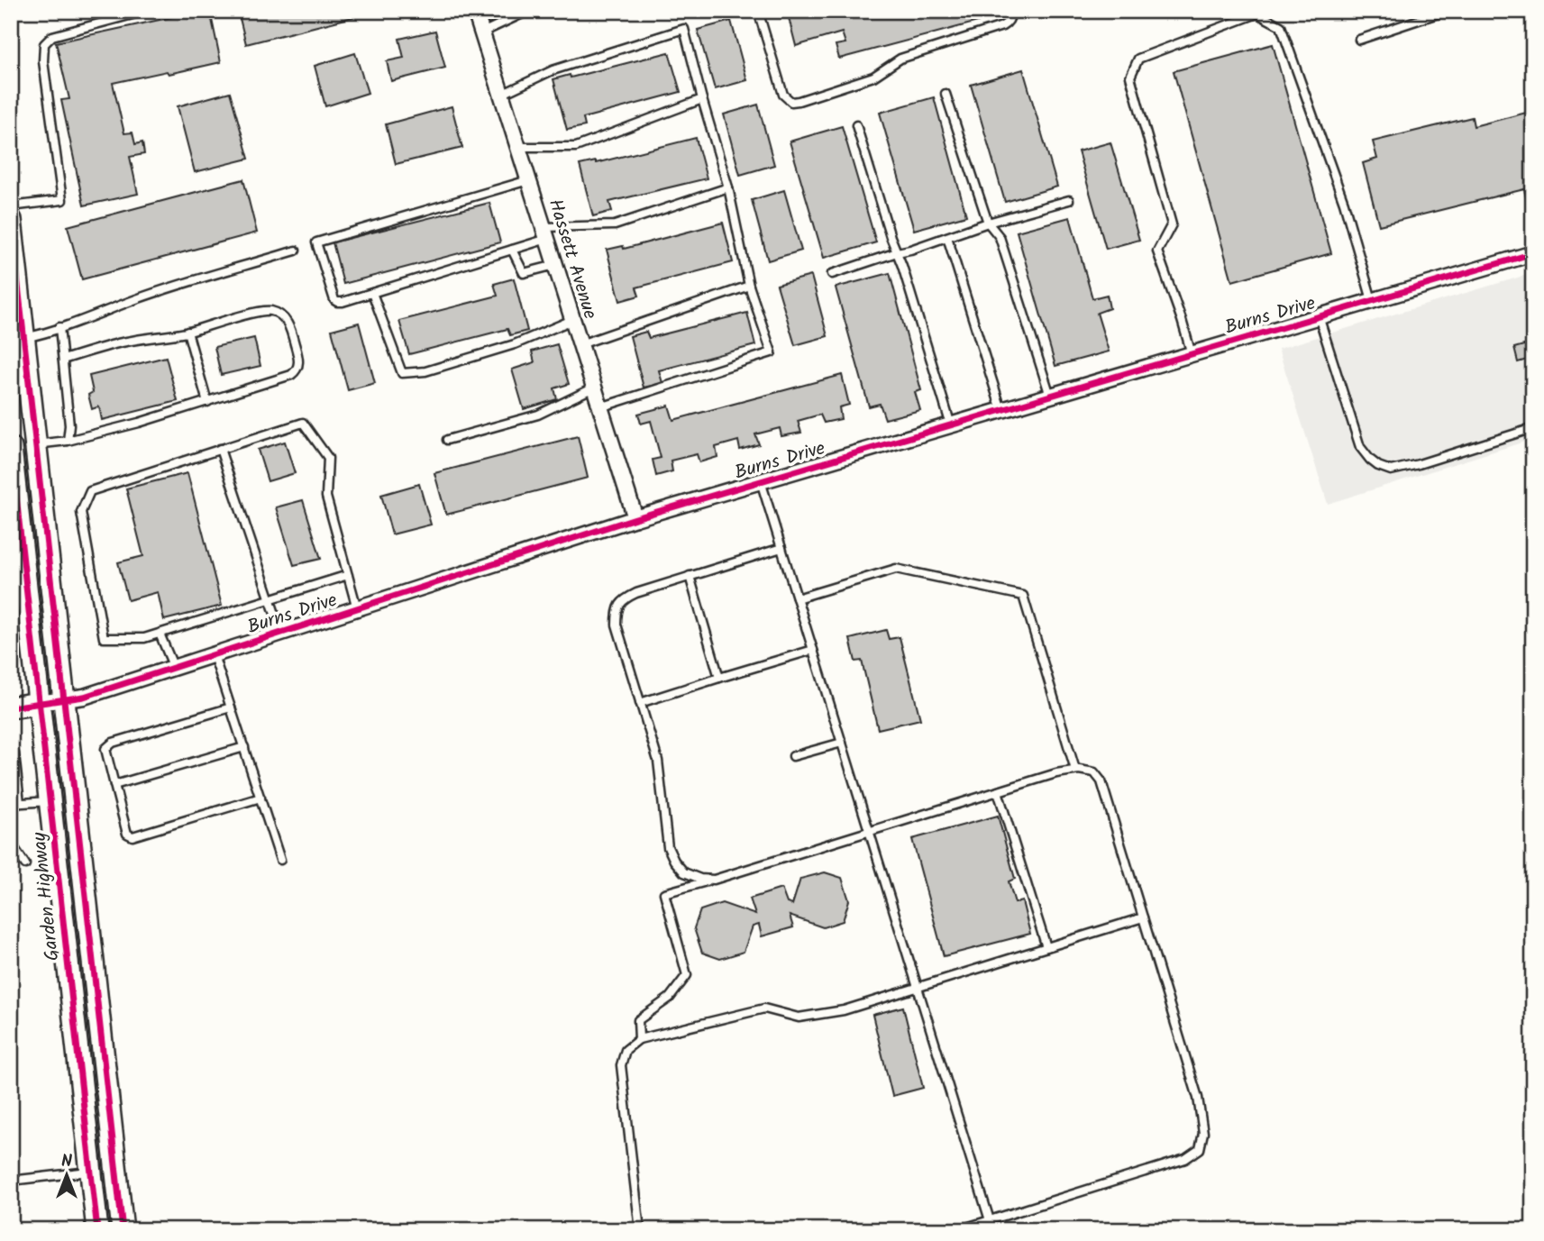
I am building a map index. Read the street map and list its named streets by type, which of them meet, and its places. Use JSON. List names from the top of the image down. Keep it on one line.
{"streets":{"main road":["Garden Highway"],"street":["Hassett Avenue","Burns Drive"]},"crossings":[["Hassett Avenue","Burns Drive"],["Burns Drive","Garden Highway"]],"north":"top"}
